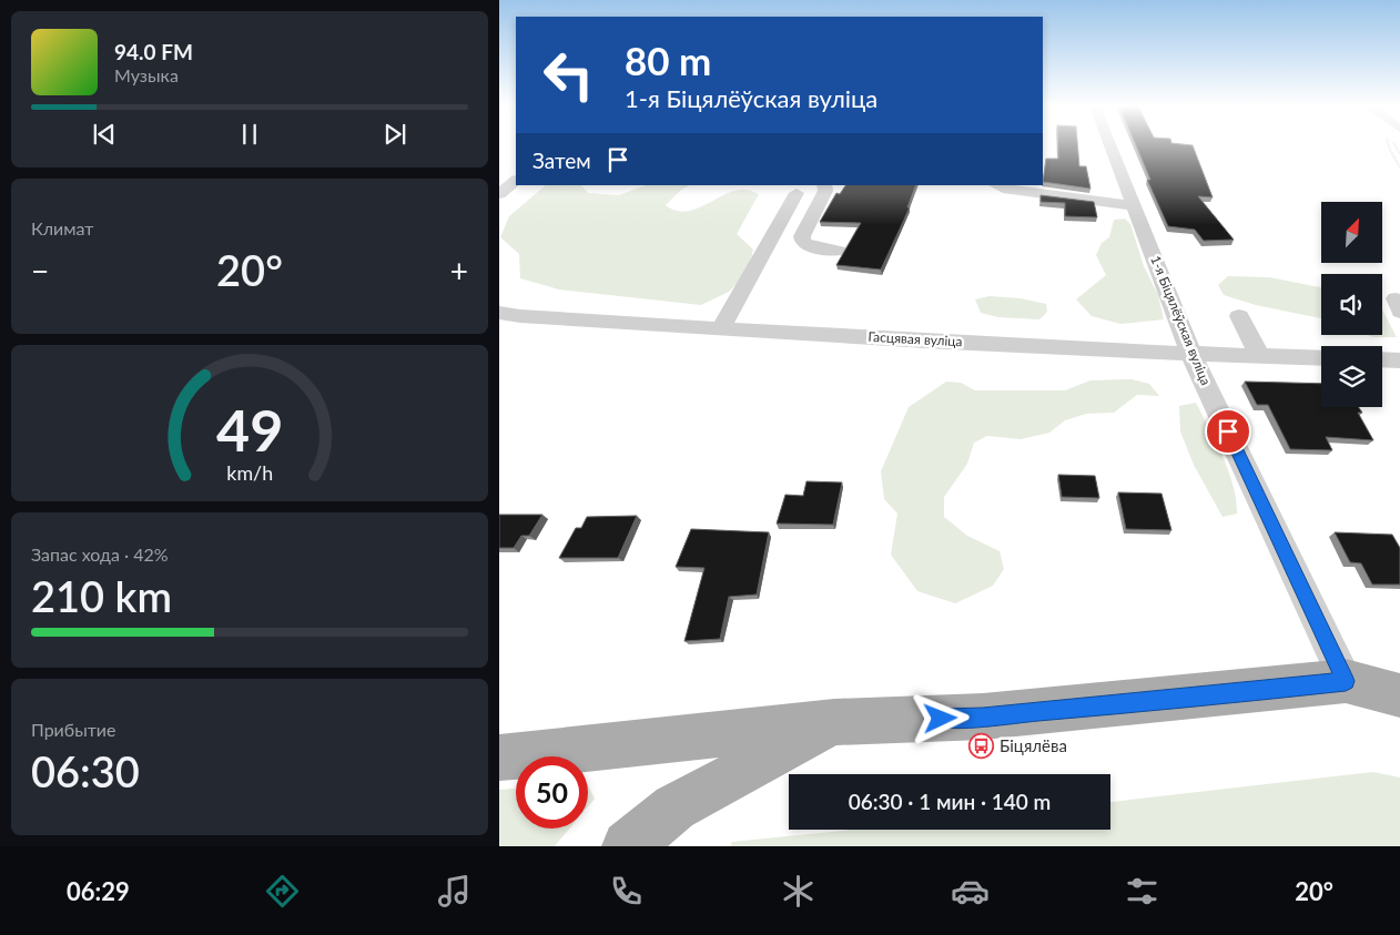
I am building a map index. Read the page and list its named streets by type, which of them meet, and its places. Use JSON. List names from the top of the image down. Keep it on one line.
{"streets":{"street":["1-я Біцялёўская вуліца","Гасцявая вуліца"]},"crossings":[["1-я Біцялёўская вуліца","Гасцявая вуліца"]],"places":{"bus stop":["Біцялёва"]},"north":"top right","page":{"turn":["80 m","1-я Біцялёўская вуліца"],"song":["94.0 FM","Музыка"],"then":"Затем","tile":["Климат",["Запас хода · 42%","210 km"],["Прибытие","06:30"]],"heat":["−","20°","+"],"limit":"50","trip":"06:30 · 1 мин · 140 m","tabs":["06:29","20°"],"gauge":["49","km/h"]}}
